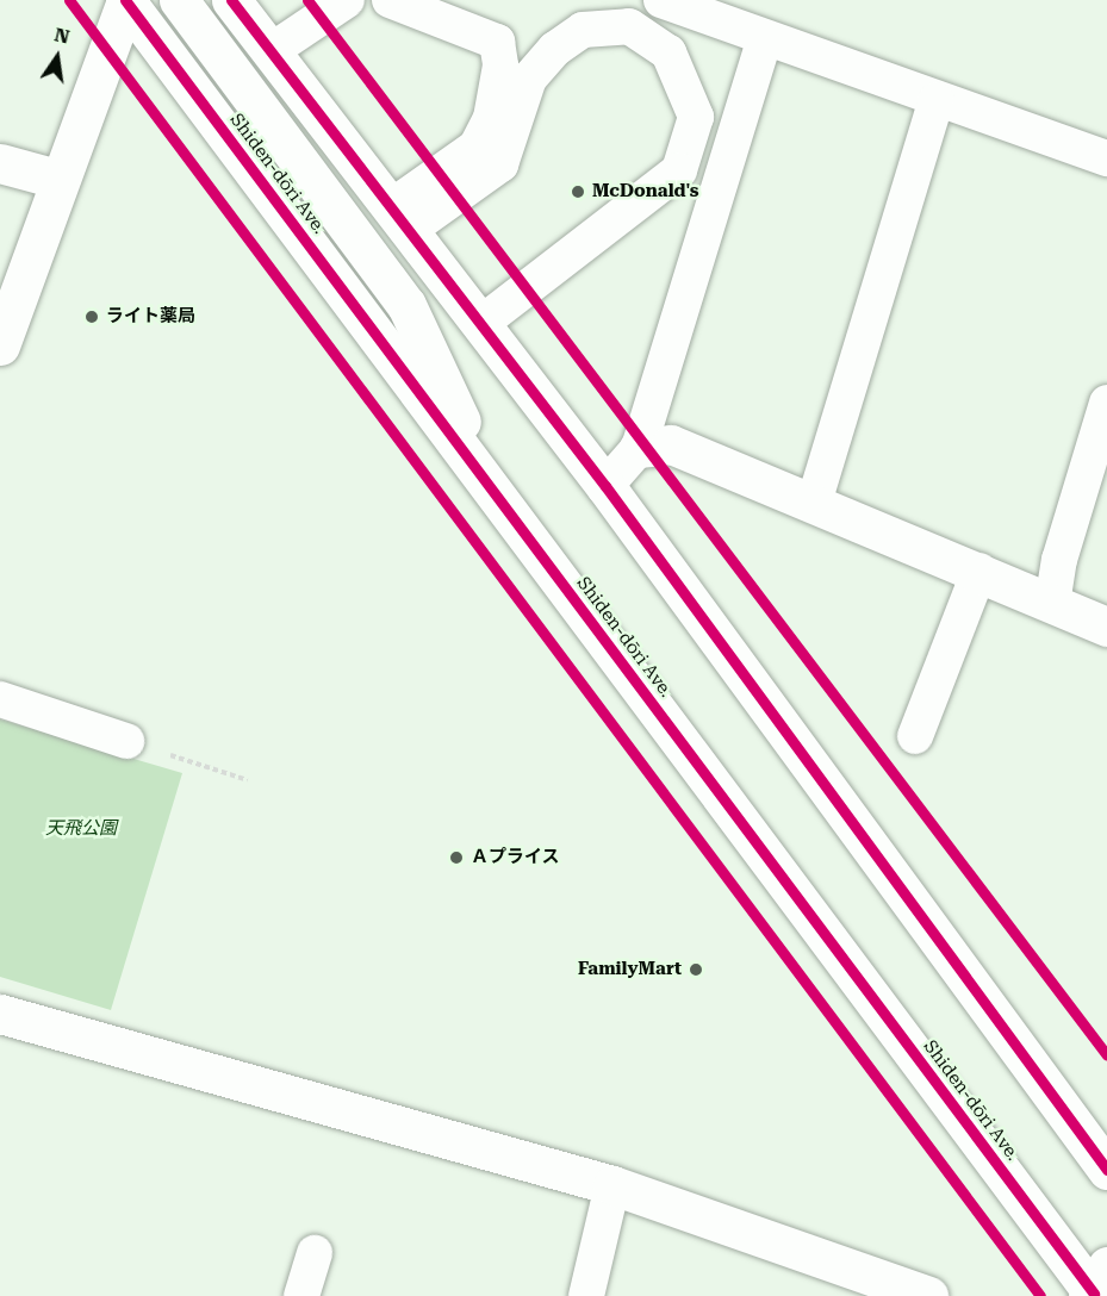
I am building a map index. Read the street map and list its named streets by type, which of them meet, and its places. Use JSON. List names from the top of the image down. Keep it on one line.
{"streets":{"street":["Shiden-dōri Ave."]},"parks":["天飛公園"],"places":["McDonald's","ライト薬局","Ａプライス","FamilyMart"],"north":"top"}
